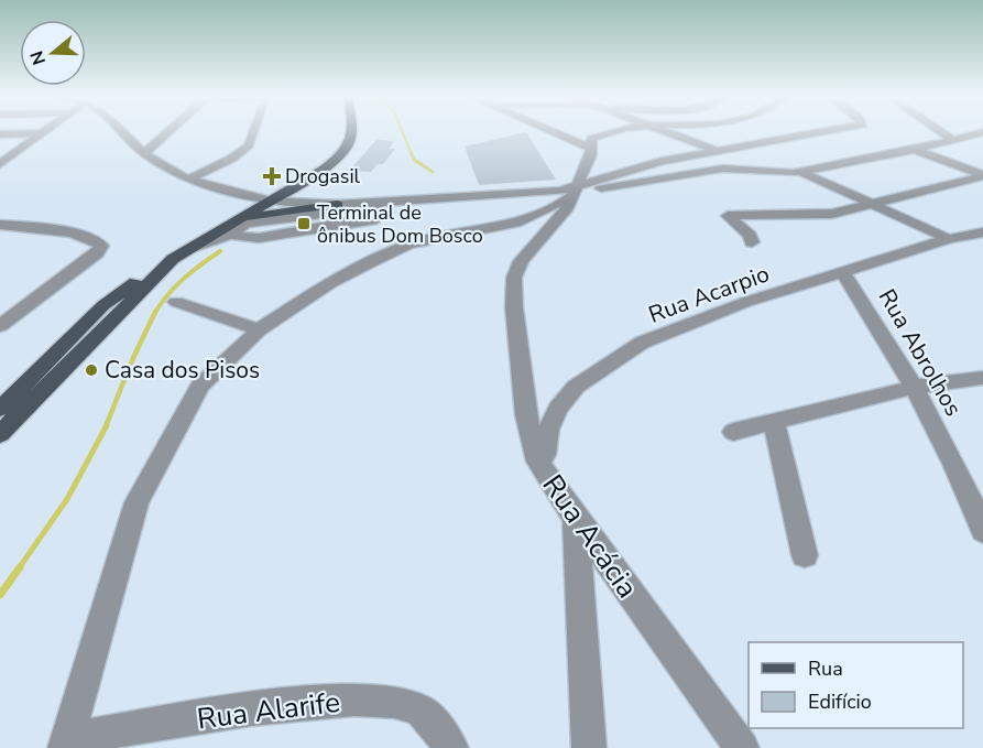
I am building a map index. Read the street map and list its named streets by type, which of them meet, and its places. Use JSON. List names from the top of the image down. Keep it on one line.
{"streets":{"street":["Rua Acarpio","Rua Abrolhos","Rua Acácia","Rua Alarife"]},"crossings":[["Rua Acarpio","Rua Abrolhos"],["Rua Acarpio","Rua Acácia"]],"places":{"health":["Drogasil"],"transit":["Terminal de ônibus Dom Bosco"],"other":["Casa dos Pisos"]},"legend":["Rua","Edifício"],"north":"left"}
